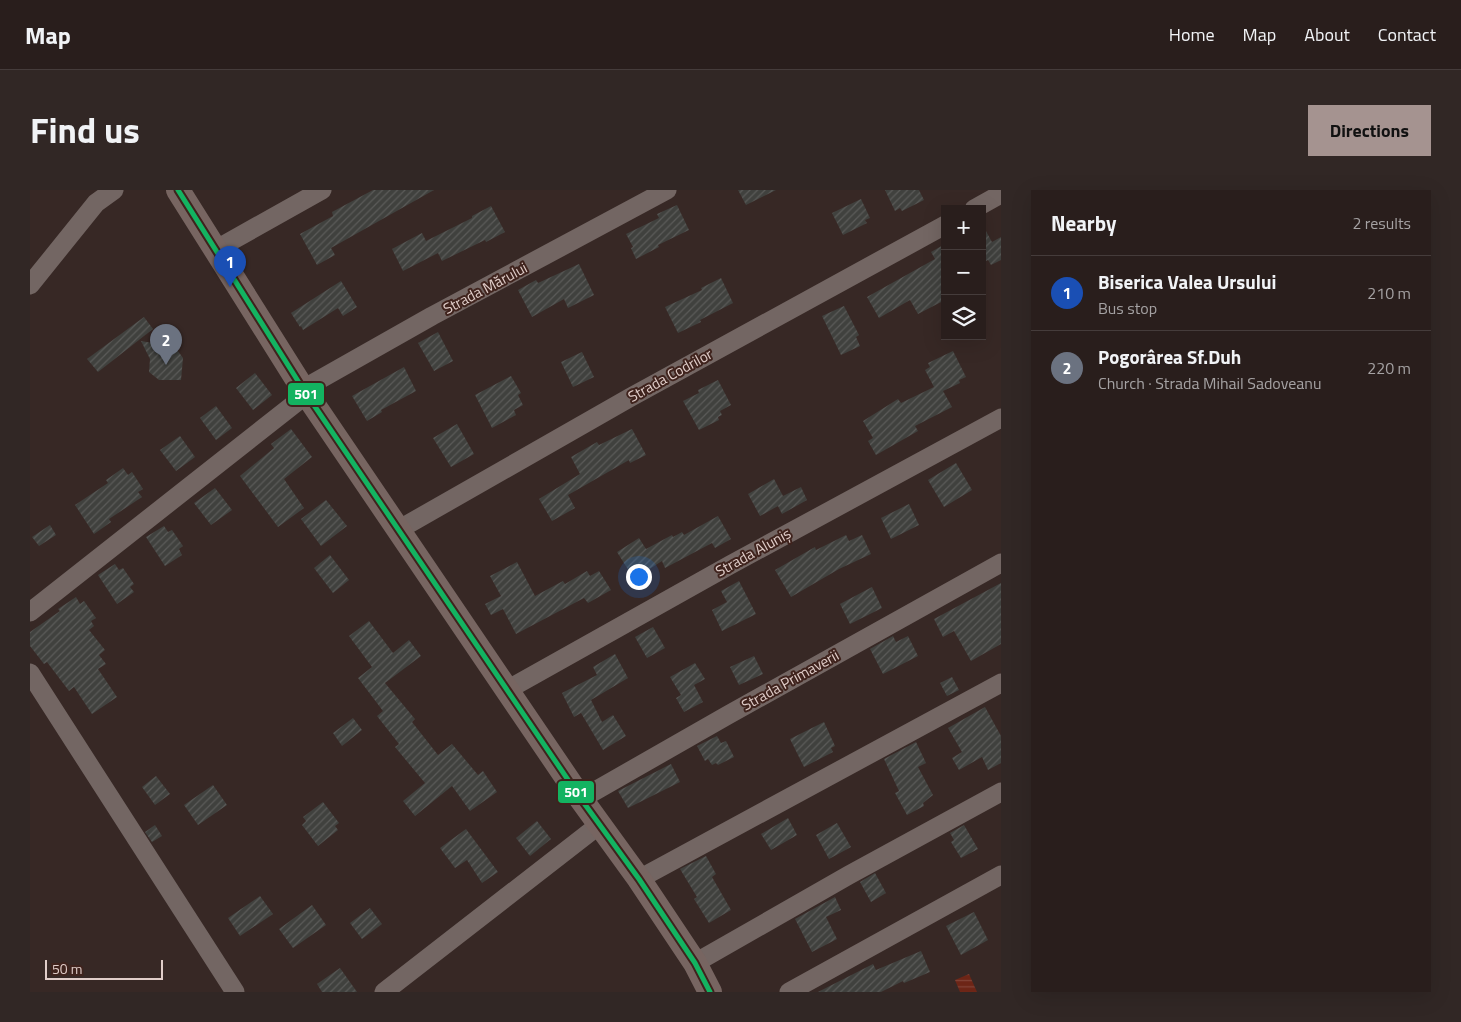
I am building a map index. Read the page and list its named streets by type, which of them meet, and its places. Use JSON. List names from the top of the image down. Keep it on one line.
{"streets":{"street":["Strada Mărului","Strada Codrilor","Strada Aluniș","Strada Primaverii"]},"lines":["transit line 501"],"scale_bar":"50 m","page":{"header":"Map","nav":["Home","Map","About","Contact"],"title":"Find us","buttons":"Directions","heading":["Nearby","2 results"],"map_buttons":["+","−"],"pins":["1","2"],"list":[{"mark":"1","name":"Biserica Valea Ursului","note":"Bus stop","value":"210 m"},{"mark":"2","name":"Pogorârea Sf.Duh","note":"Church · Strada Mihail Sadoveanu","value":"220 m"}],"scale":"50 m"}}
